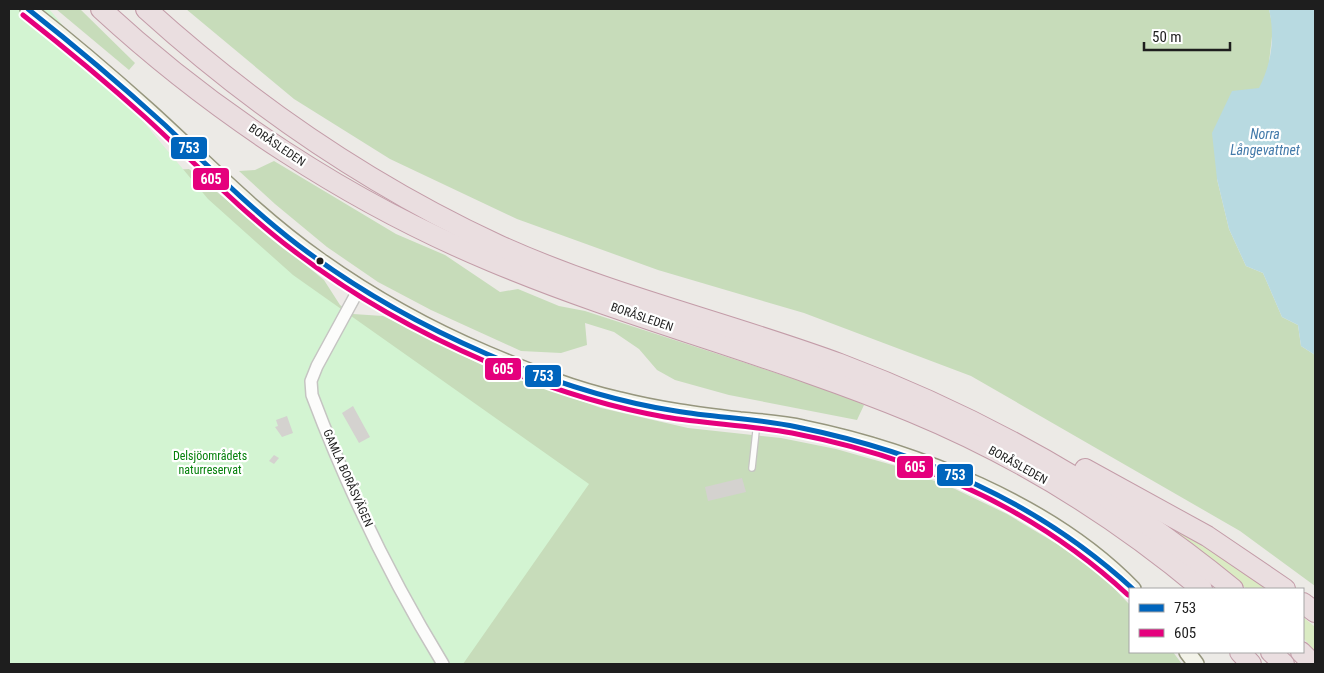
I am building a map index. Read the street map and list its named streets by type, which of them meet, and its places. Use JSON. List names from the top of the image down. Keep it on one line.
{"streets":{"highway":["BORÅSLEDEN"],"street":["GAMLA BORÅSVÄGEN"]},"water":["Norra Långevattnet"],"parks":["Delsjöområdets naturreservat"],"lines":["transit line 753","transit line 605"],"legend":["753","605"],"scale_bar":"50 m"}
